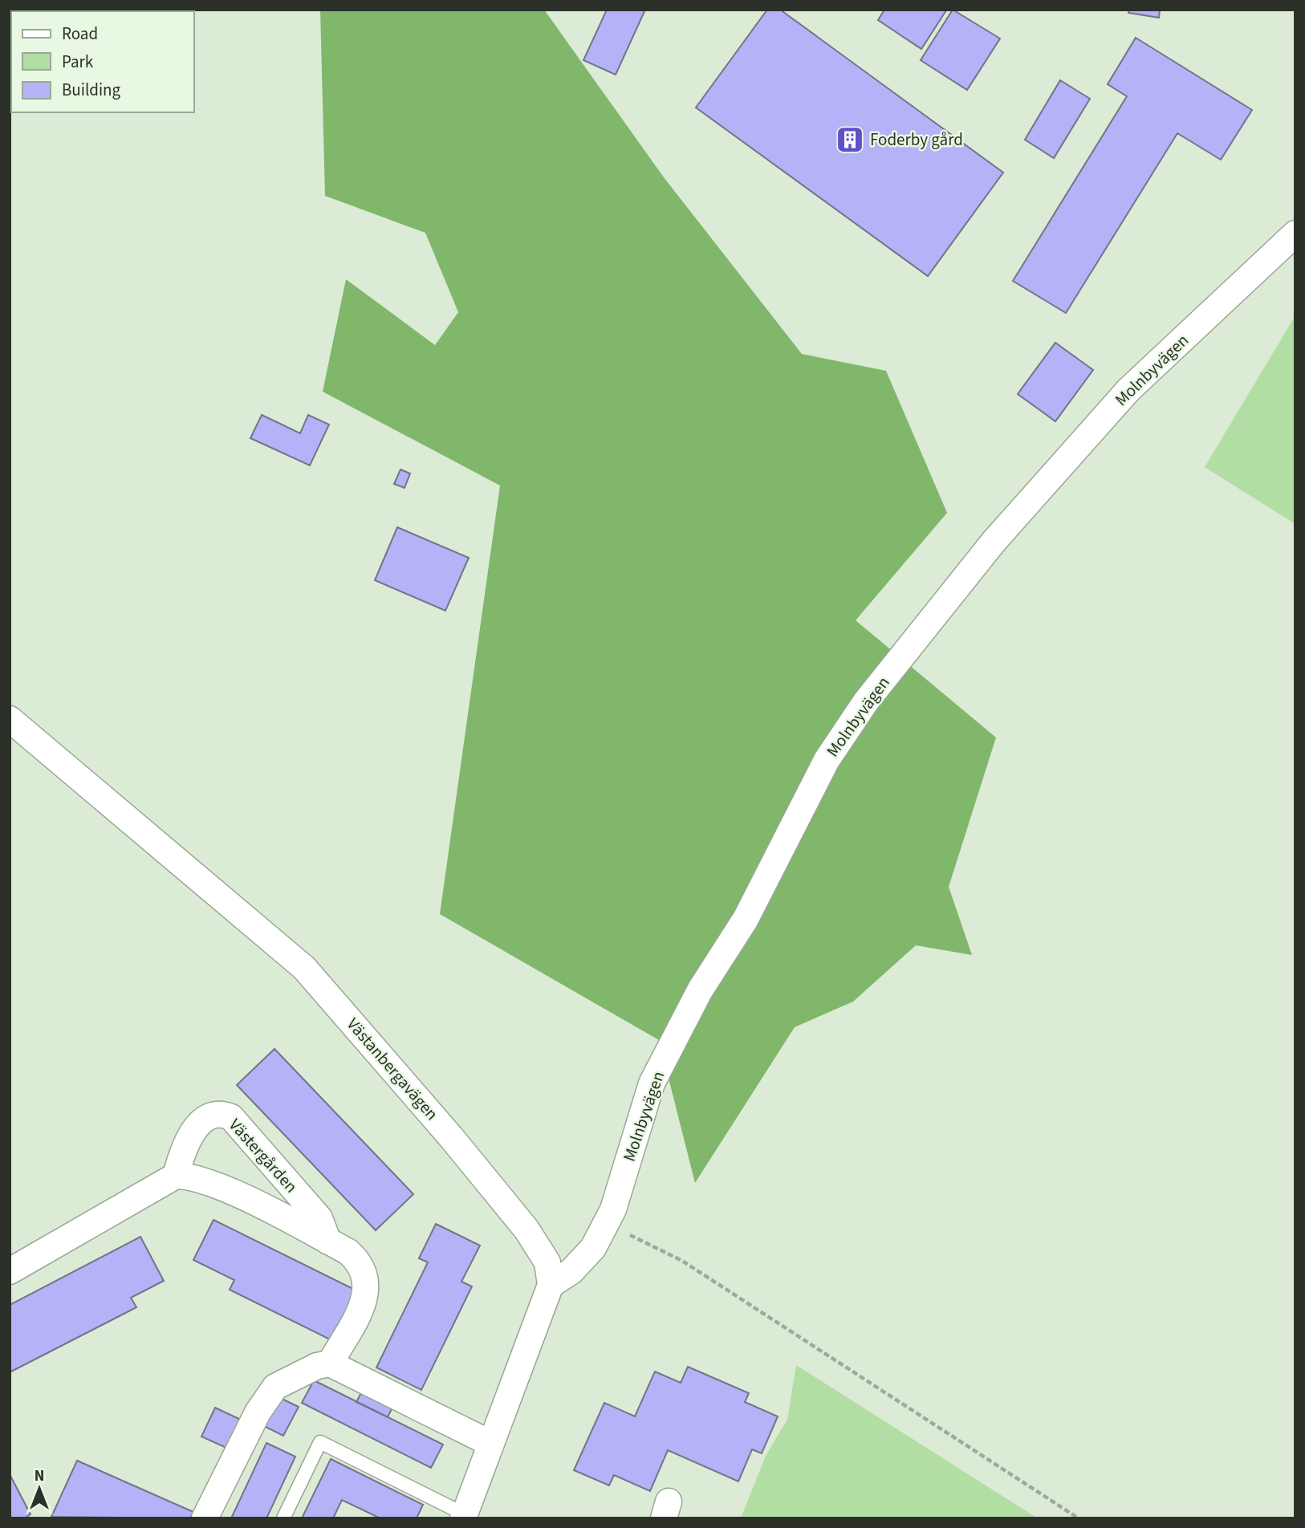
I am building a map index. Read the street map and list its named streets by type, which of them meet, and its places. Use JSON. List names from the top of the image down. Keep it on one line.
{"streets":{"street":["Molnbyvägen","Västanbergavägen","Västergården"]},"crossings":[["Molnbyvägen","Västanbergavägen"]],"places":{"building":["Foderby gård"]},"legend":["Road","Park","Building"],"north":"top"}
